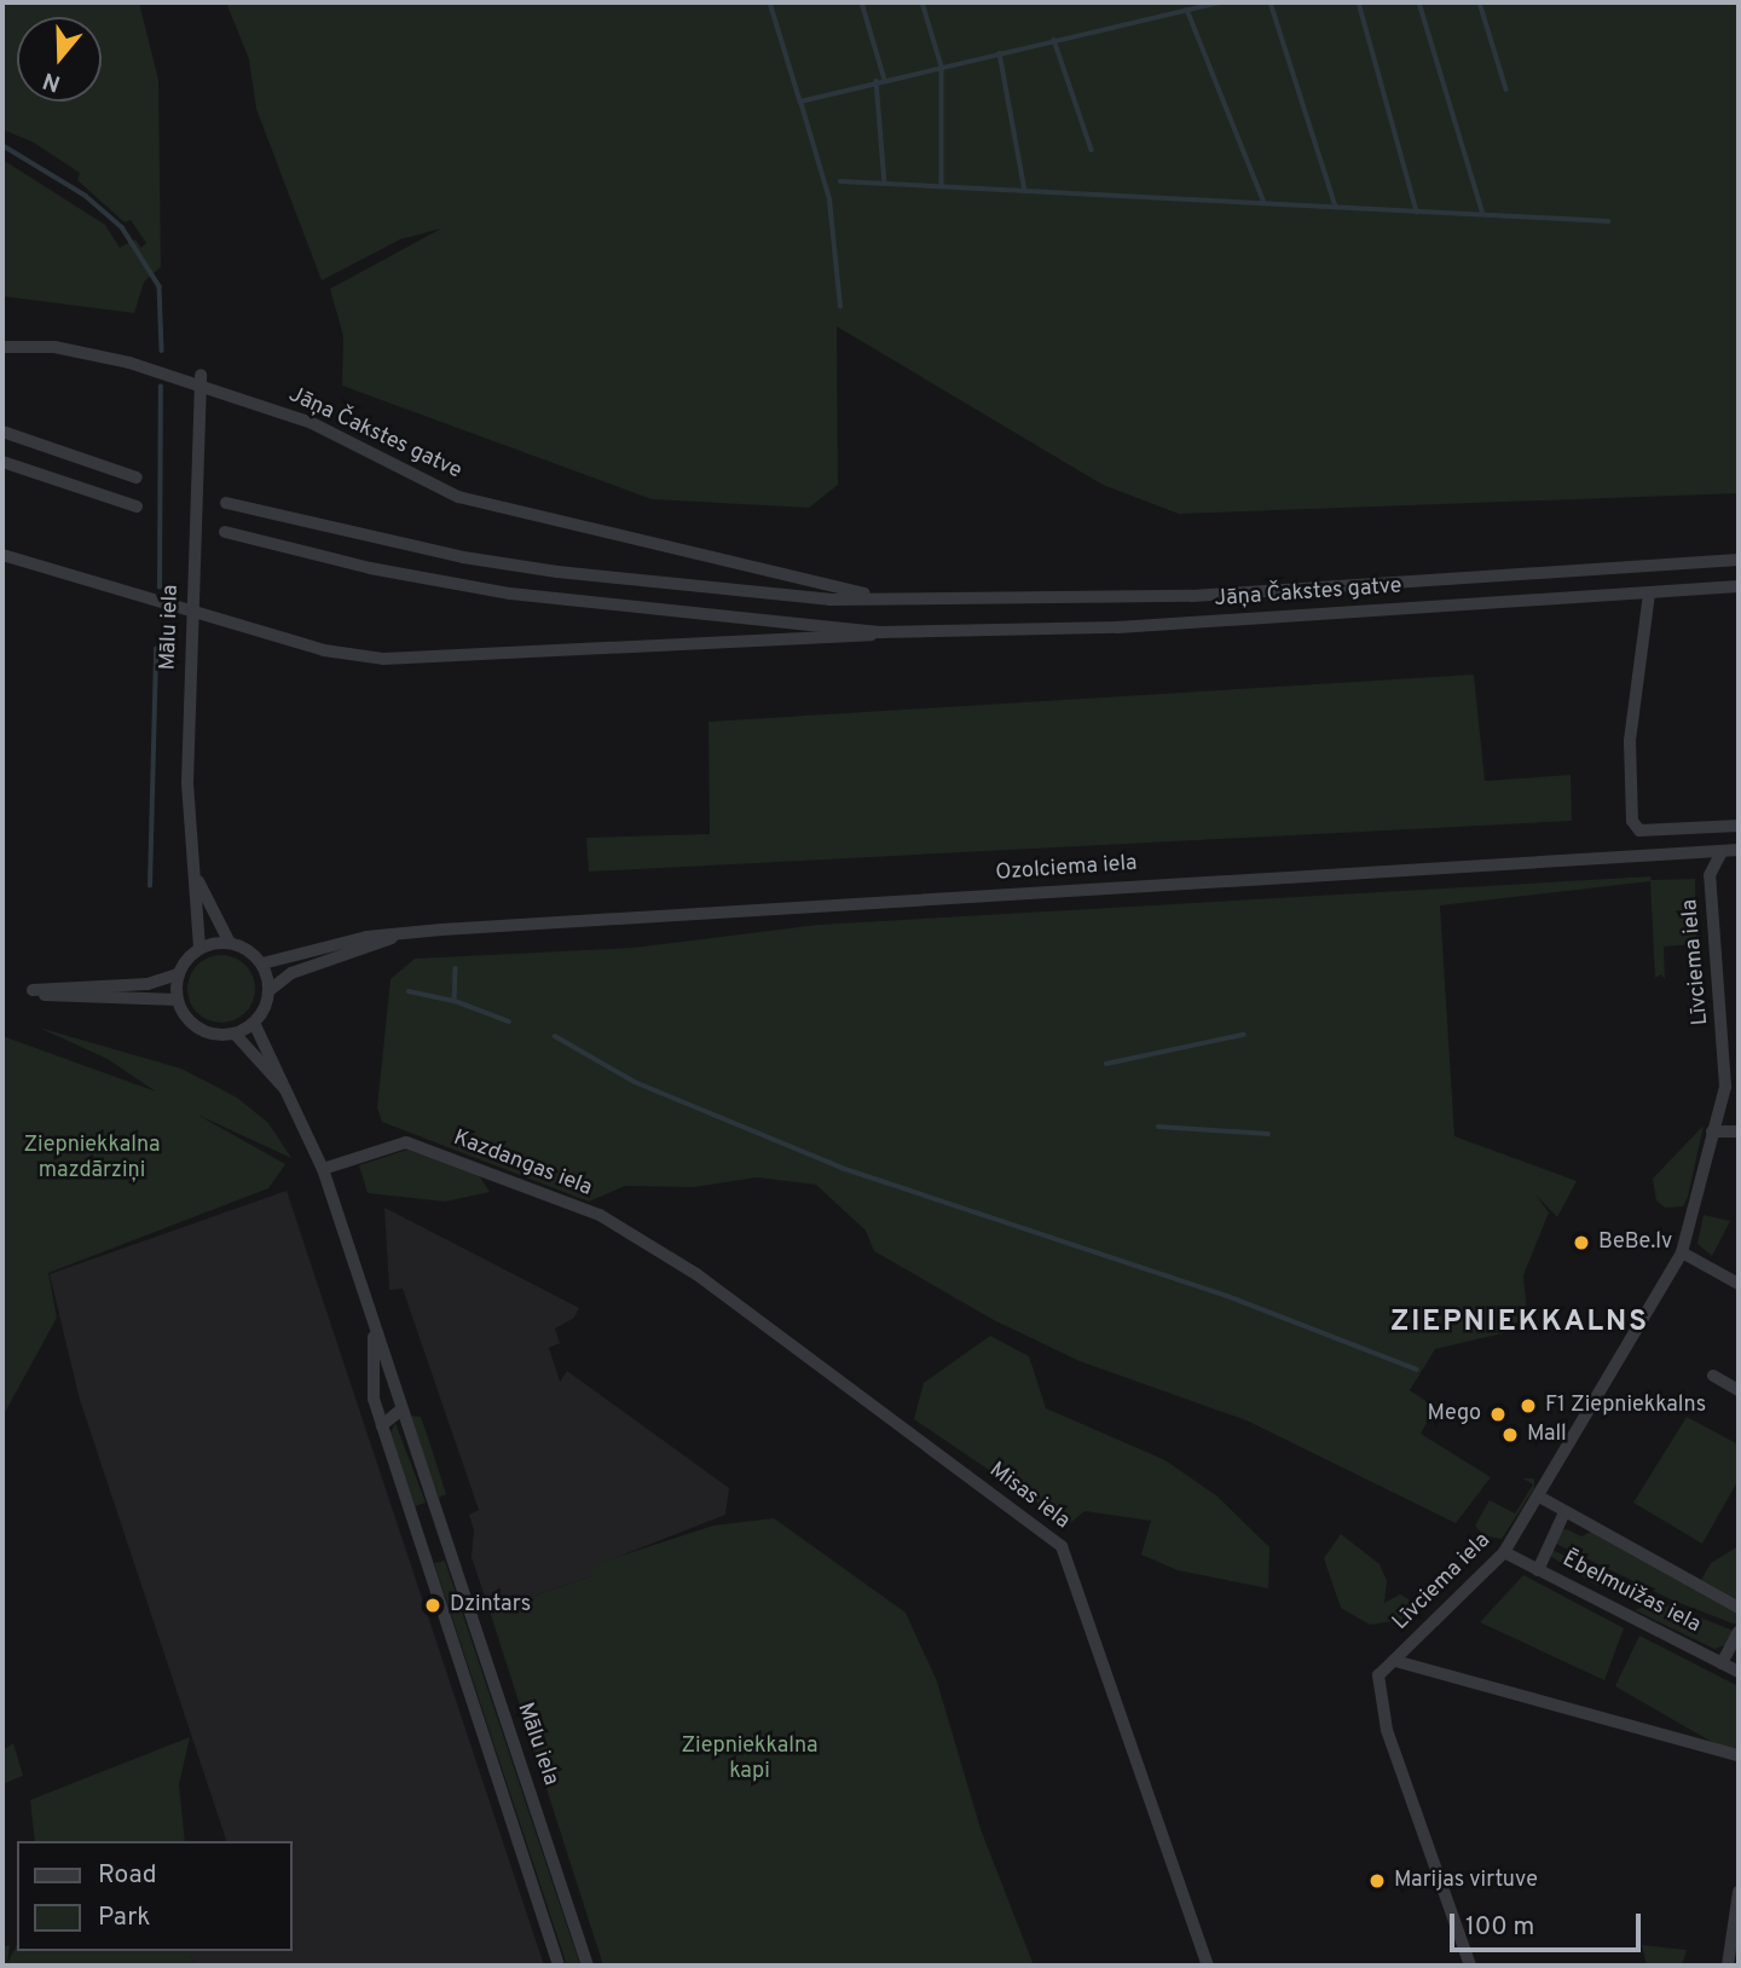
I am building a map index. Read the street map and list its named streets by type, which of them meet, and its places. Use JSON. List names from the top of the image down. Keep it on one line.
{"streets":{"street":["Jāņa Čakstes gatve","Mālu iela","Ozolciema iela","Līvciema iela","Kazdangas iela","Misas iela","Ēbelmuižas iela"]},"crossings":[["Jāņa Čakstes gatve","Mālu iela"],["Mālu iela","Ozolciema iela"],["Mālu iela","Kazdangas iela"],["Ozolciema iela","Līvciema iela"],["Līvciema iela","Ēbelmuižas iela"],["Kazdangas iela","Misas iela"]],"districts":["ZIEPNIEKKALNS"],"parks":["Ziepniekkalna mazdārziņi","Ziepniekkalna kapi"],"places":["BeBe.lv","F1 Ziepniekkalns","Mego","Mall","Dzintars","Marijas virtuve"],"legend":["Road","Park"],"scale_bar":"100 m","north":"bottom"}
